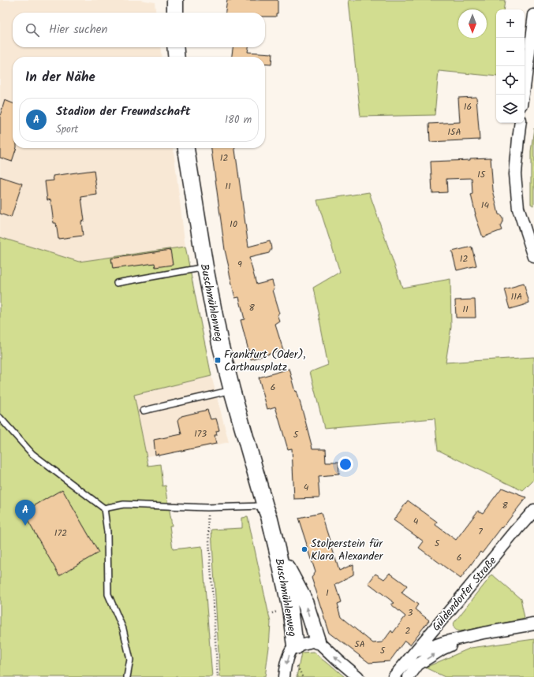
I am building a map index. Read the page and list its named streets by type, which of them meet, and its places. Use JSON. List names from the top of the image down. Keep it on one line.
{"streets":{"street":["Buschmühlenweg","Güldendorfer Straße"]},"places":{"transit":["Frankfurt (Oder), Carthausplatz"],"other":["Stolperstein für Klara Alexander"]},"house_numbers":["16","15A","12","15","11","14","10","12","9","11A","8","11","6","173","5","4","8","4","7","172","5","6","1","3","2","5A","5"],"north":"bottom","page":{"map_buttons":["+","−"],"search":"Hier suchen","heading":"In der Nähe","list":[{"mark":"A","name":"Stadion der Freundschaft","note":"Sport","value":"180 m"}],"pins":"A"}}
